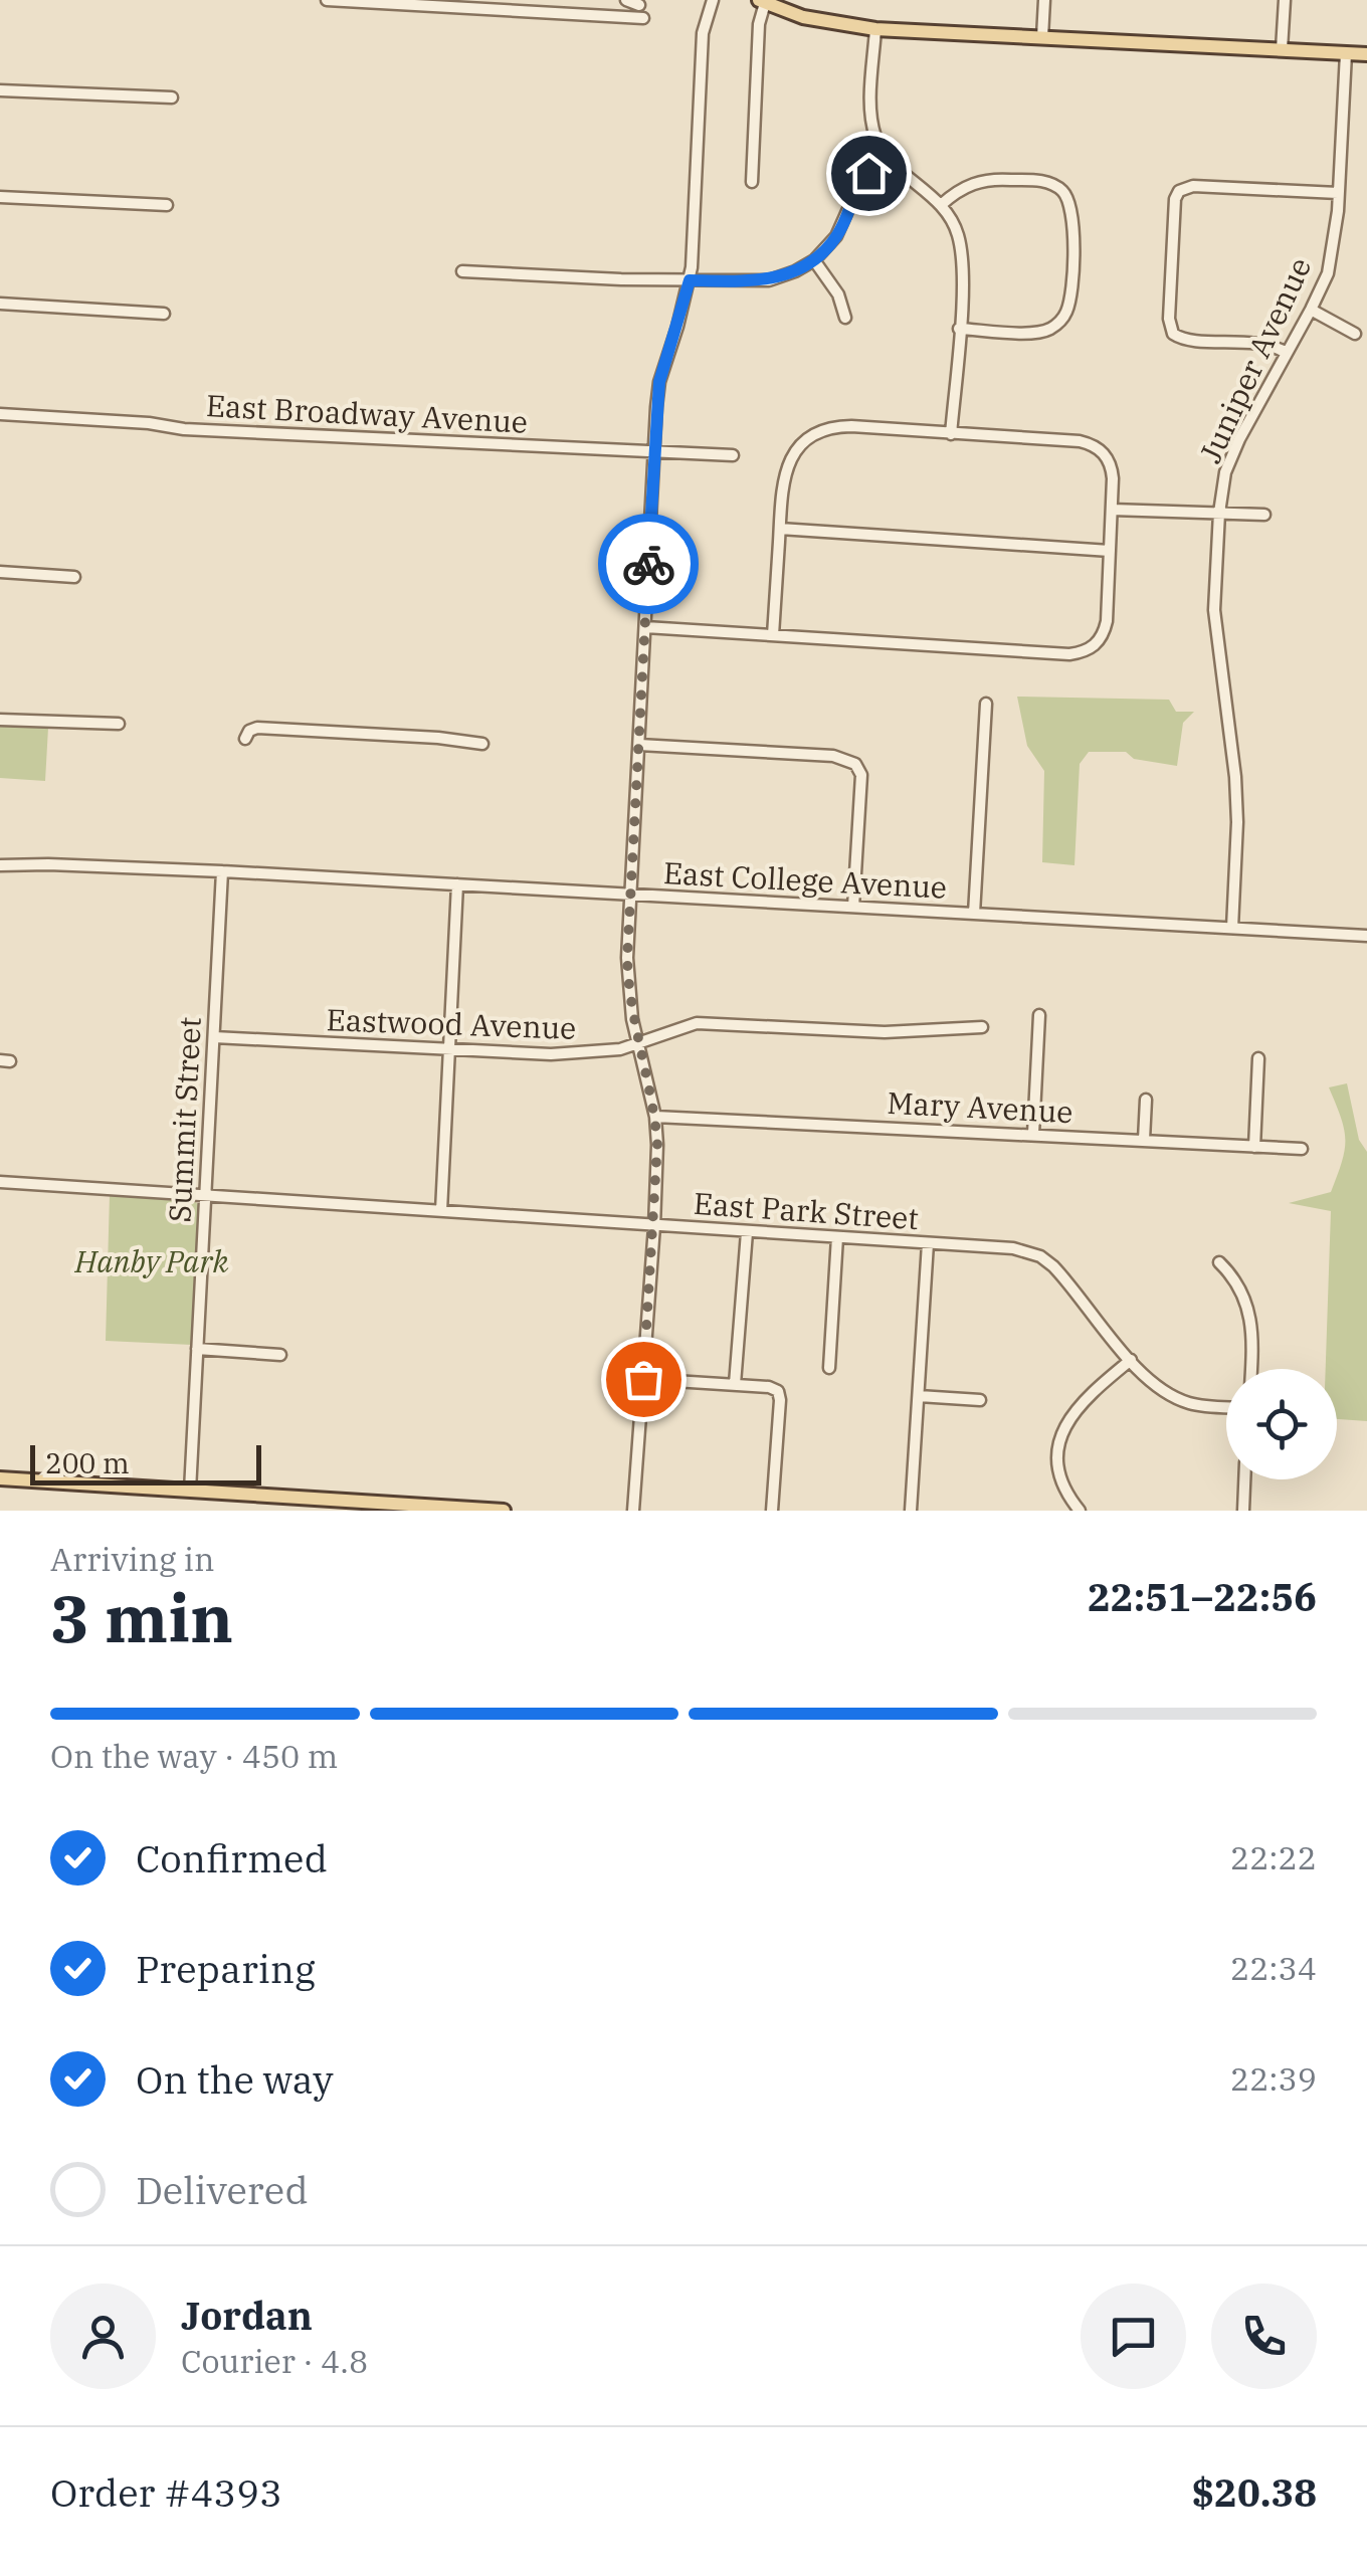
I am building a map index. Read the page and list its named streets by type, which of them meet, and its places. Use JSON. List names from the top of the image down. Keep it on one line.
{"streets":{"street":["Juniper Avenue","East Broadway Avenue","East College Avenue","Eastwood Avenue","Mary Avenue","Summit Street","East Park Street"]},"crossings":[["Juniper Avenue","East College Avenue"],["East College Avenue","Summit Street"],["Eastwood Avenue","Summit Street"],["Summit Street","East Park Street"]],"parks":["Hanby Park"],"scale_bar":"200 m","page":{"scale":"200 m","heading":["3 min","Arriving in","22:51–22:56"],"panel":["Jordan","Courier · 4.8","Order #4393","$20.38"],"bar":"On the way · 450 m","list":[["Confirmed","22:22"],["Preparing","22:34"],["On the way","22:39"],"Delivered"]}}
